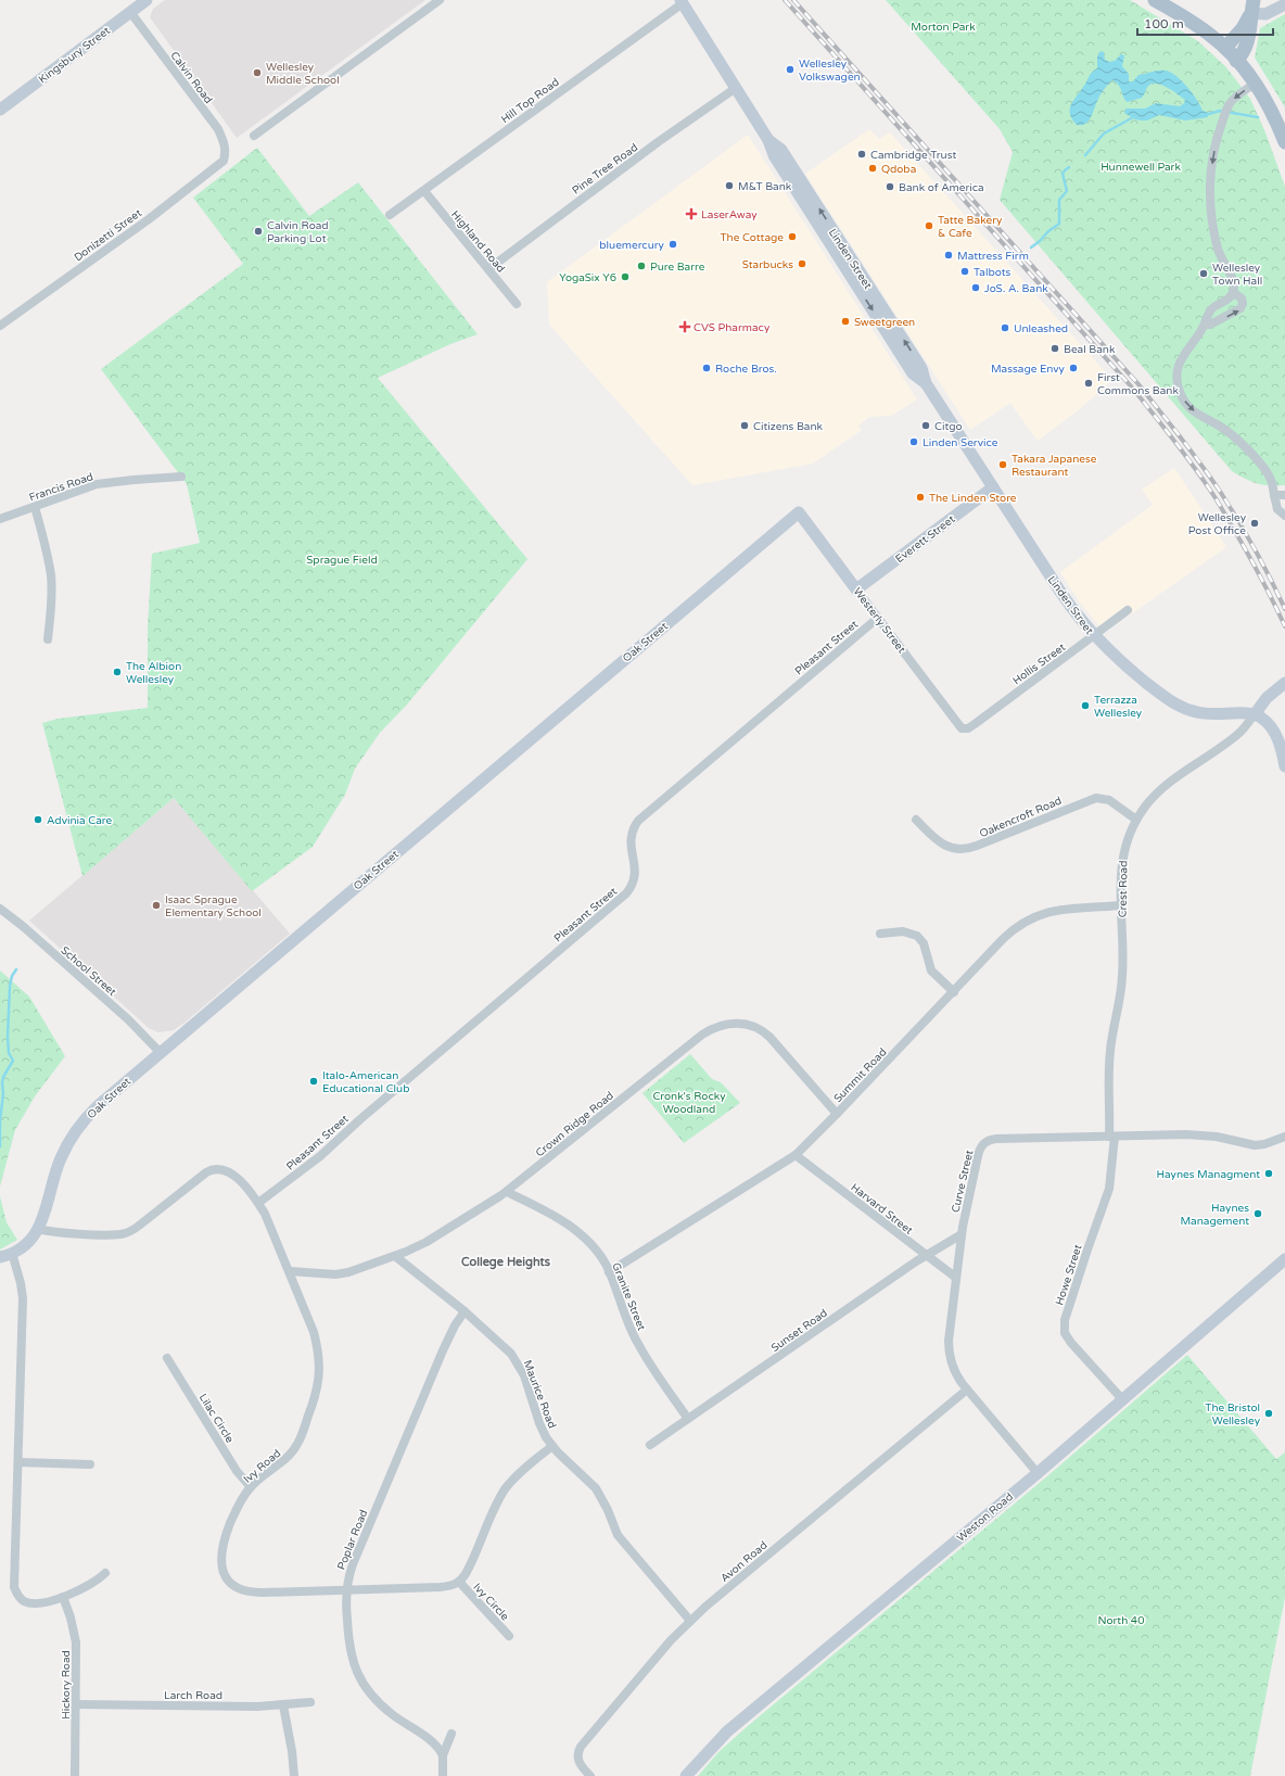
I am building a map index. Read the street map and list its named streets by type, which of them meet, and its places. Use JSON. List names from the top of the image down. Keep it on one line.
{"streets":{"street":["Kingsbury Street","Calvin Road","Hill Top Road","Pine Tree Road","Donizetti Street","Highland Road","Linden Street","Francis Road","Everett Street","Westerly Street","Oak Street","Pleasant Street","Hollis Street","Oakencroft Road","Crest Road","School Street","Summit Road","Crown Ridge Road","Curve Street","Harvard Street","Howe Street","Granite Street","Sunset Road","Maurice Road","Lilac Circle","Ivy Road","Weston Road","Poplar Road","Avon Road","Ivy Circle","Hickory Road","Larch Road"]},"crossings":[["Kingsbury Street","Calvin Road"],["Calvin Road","Donizetti Street"],["Hill Top Road","Highland Road"],["Hill Top Road","Linden Street"],["Pine Tree Road","Highland Road"],["Pine Tree Road","Linden Street"],["Linden Street","Everett Street"],["Linden Street","Hollis Street"],["Linden Street","Crest Road"],["Everett Street","Westerly Street"],["Westerly Street","Oak Street"],["Westerly Street","Pleasant Street"],["Westerly Street","Hollis Street"],["Oak Street","School Street"],["Oak Street","Ivy Road"],["Pleasant Street","Ivy Road"],["Oakencroft Road","Crest Road"],["Crest Road","Summit Road"],["Crest Road","Curve Street"],["Crest Road","Howe Street"],["Summit Road","Crown Ridge Road"],["Summit Road","Harvard Street"],["Summit Road","Granite Street"],["Crown Ridge Road","Granite Street"],["Crown Ridge Road","Maurice Road"],["Crown Ridge Road","Ivy Road"],["Curve Street","Harvard Street"],["Curve Street","Howe Street"],["Curve Street","Sunset Road"],["Curve Street","Weston Road"],["Curve Street","Avon Road"],["Harvard Street","Sunset Road"],["Howe Street","Weston Road"],["Granite Street","Sunset Road"],["Maurice Road","Poplar Road"],["Maurice Road","Avon Road"],["Lilac Circle","Ivy Road"],["Ivy Road","Poplar Road"],["Ivy Road","Ivy Circle"],["Hickory Road","Larch Road"]],"districts":["College Heights"],"parks":["Morton Park","Hunnewell Park","Sprague Field","Cronk's Rocky Woodland","North 40"],"places":{"other":["Wellesley Volkswagen","Wellesley Middle School","Cambridge Trust","Qdoba","M&T Bank","Bank of America","Tatte Bakery & Cafe","Calvin Road Parking Lot","The Cottage","bluemercury","Mattress Firm","Starbucks","Pure Barre","Talbots","Wellesley Town Hall","YogaSix Y6","JoS. A. Bank","Sweetgreen","Unleashed","Beal Bank","Roche Bros.","Massage Envy","First Commons Bank","Citizens Bank","Citgo","Linden Service","Takara Japanese Restaurant","The Linden Store","Wellesley Post Office","The Albion Wellesley","Terrazza Wellesley","Advinia Care","Isaac Sprague Elementary School","Italo-American Educational Club","Haynes Managment","Haynes Management","The Bristol Wellesley"],"health":["LaserAway","CVS Pharmacy"]},"scale_bar":"100 m"}
